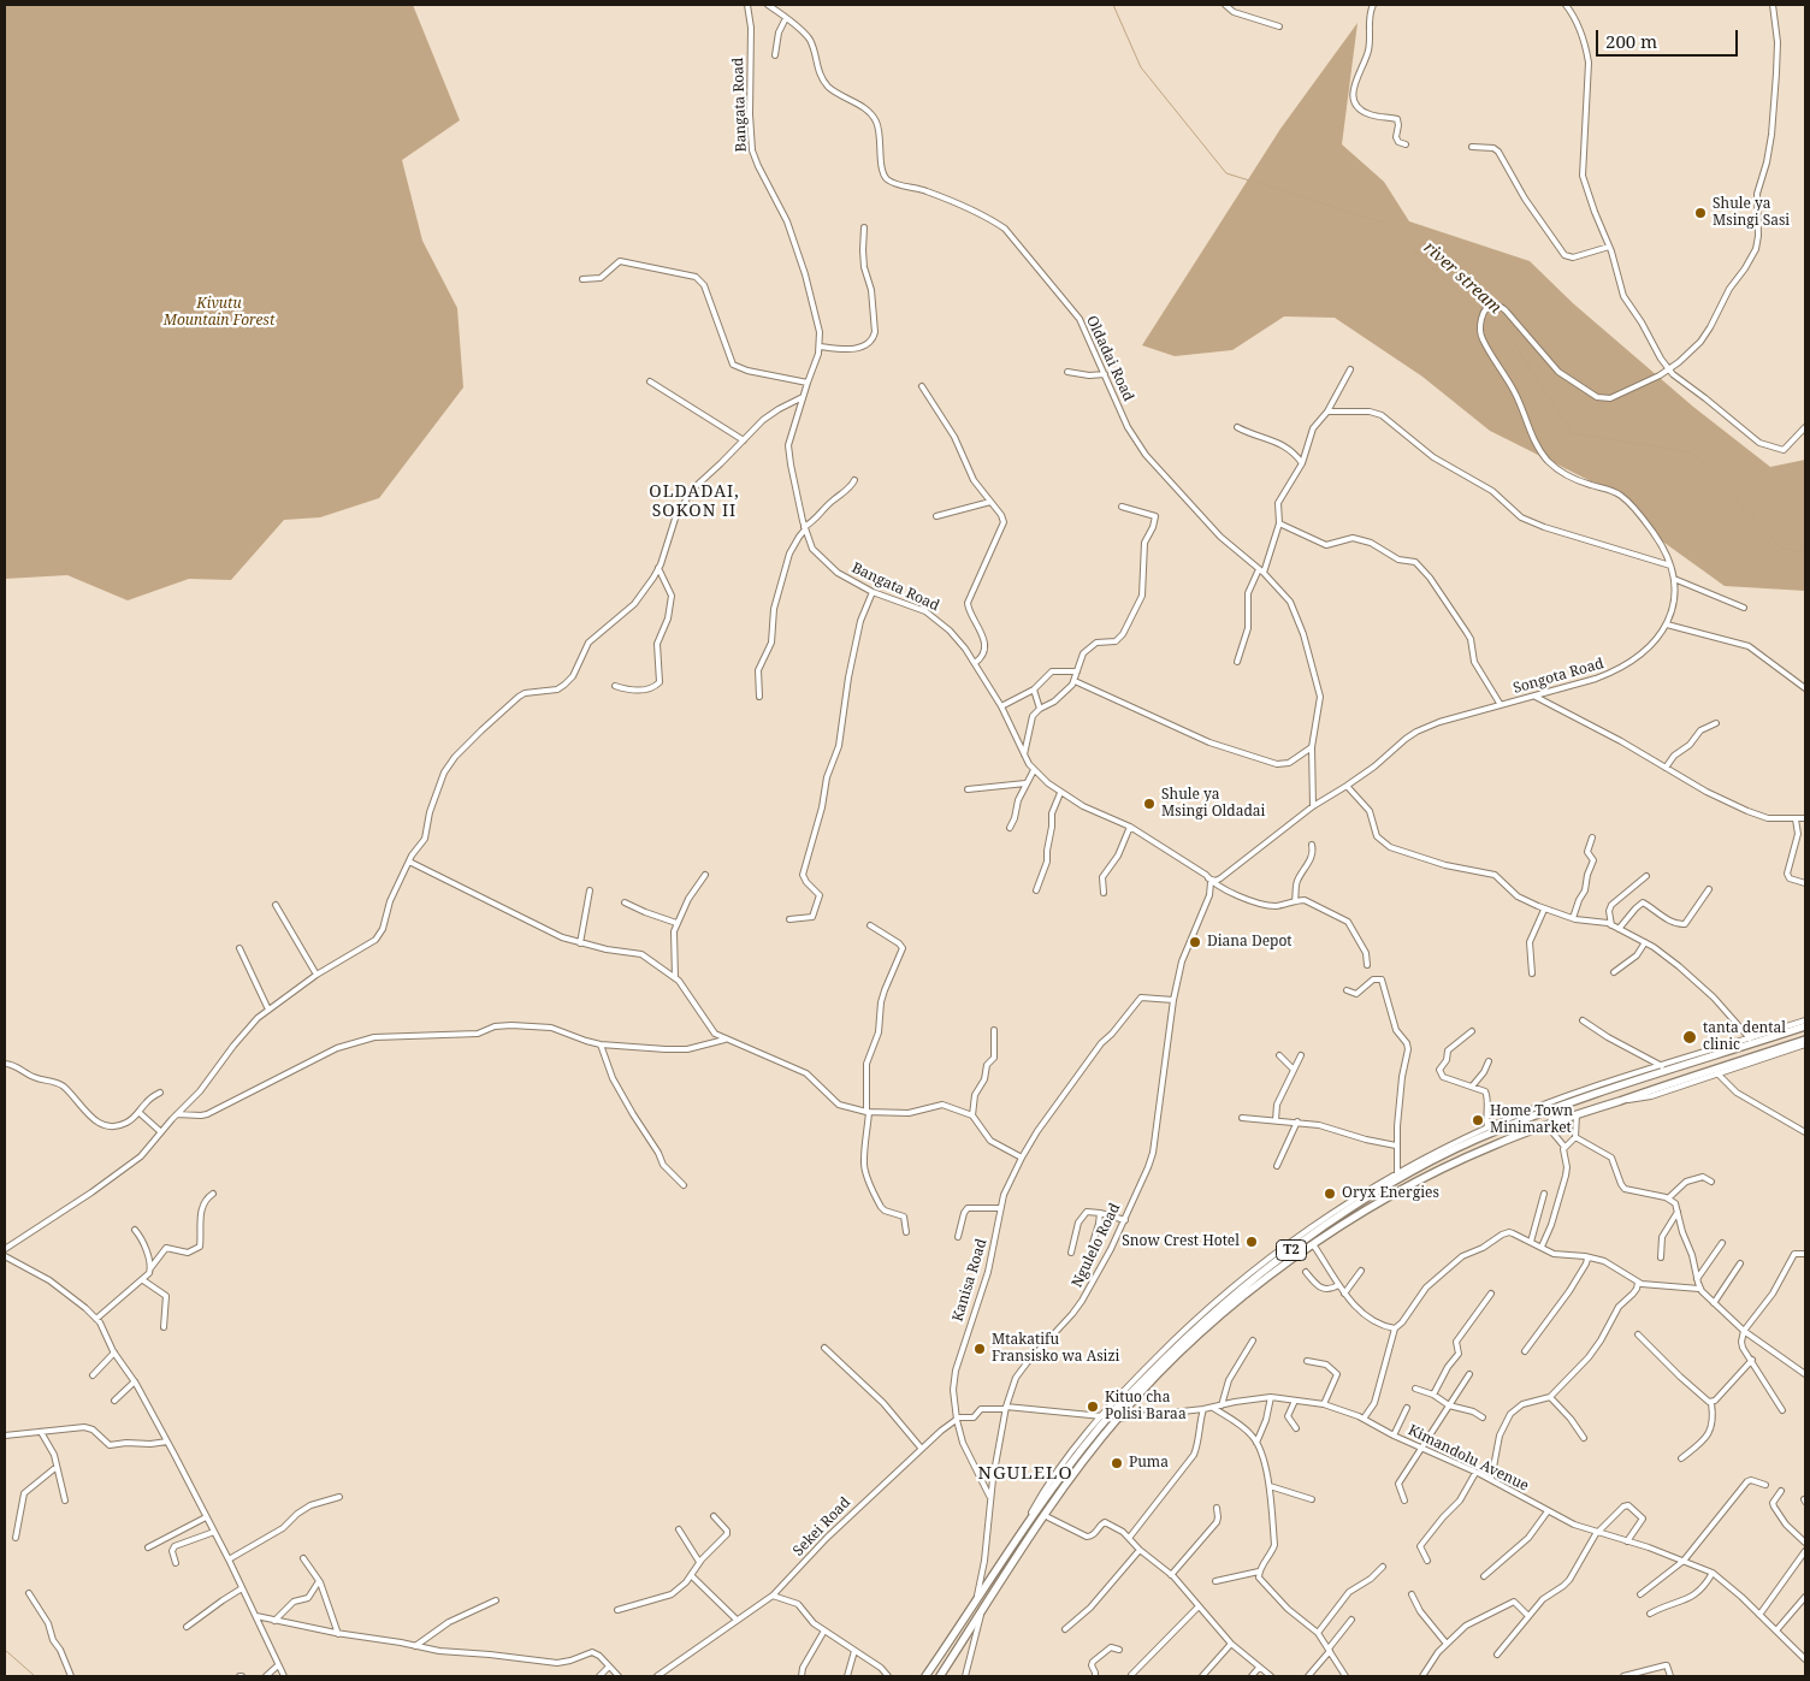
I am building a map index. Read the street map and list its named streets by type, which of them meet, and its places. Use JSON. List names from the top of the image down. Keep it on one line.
{"streets":{"highway":["T2"],"street":["Bangata Road","Oldadai Road","Songota Road","Ngulelo Road","Kanisa Road","Kimandolu Avenue","Sekei Road"]},"crossings":[["Bangata Road","Songota Road"],["Bangata Road","Ngulelo Road"],["Oldadai Road","Songota Road"],["Songota Road","Ngulelo Road"],["Ngulelo Road","T2"],["Ngulelo Road","Kanisa Road"],["Ngulelo Road","Sekei Road"],["T2","Kimandolu Avenue"],["Kanisa Road","Sekei Road"]],"districts":["OLDADAI, SOKON II","NGULELO"],"water":["river stream"],"parks":["Kivutu Mountain Forest"],"places":["Shule ya Msingi Sasi","Shule ya Msingi Oldadai","Diana Depot","tanta dental clinic","Home Town Minimarket","Oryx Energies","Snow Crest Hotel","Mtakatifu Fransisko wa Asizi","Kituo cha Polisi Baraa","Puma"],"scale_bar":"200 m"}
